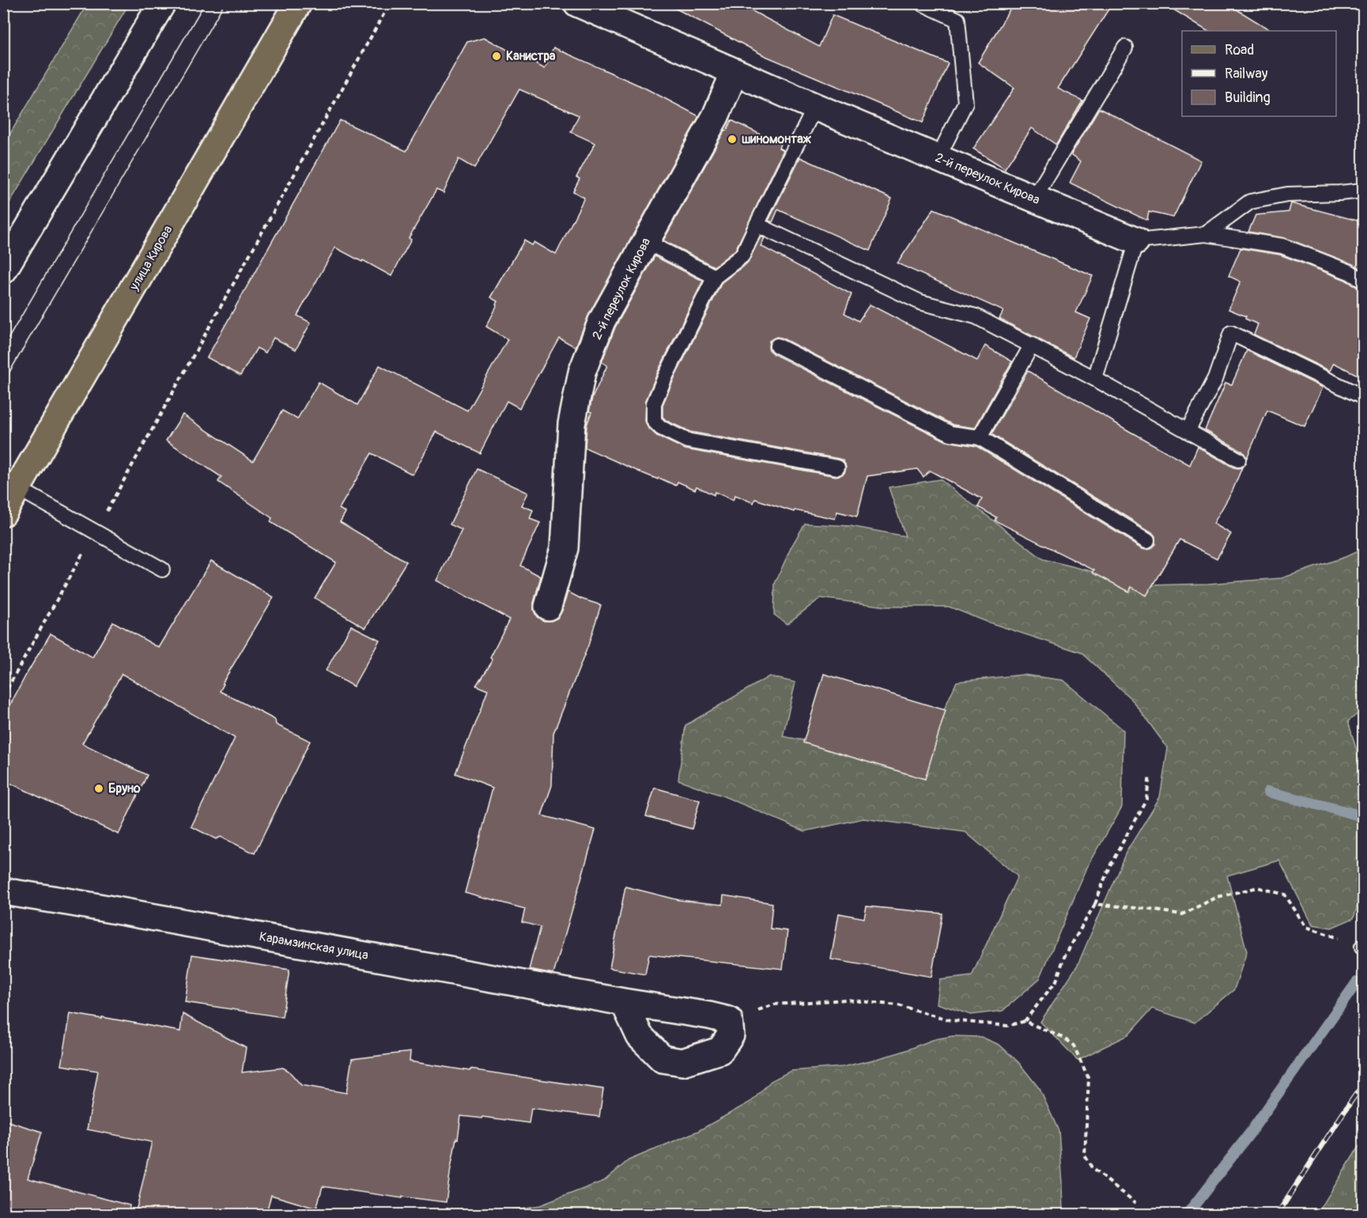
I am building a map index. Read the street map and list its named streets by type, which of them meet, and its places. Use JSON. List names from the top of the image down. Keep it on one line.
{"streets":{"main road":["улица Кирова"],"street":["2-й переулок Кирова","Карамзинская улица"]},"places":["Канистра","шиномонтаж","Бруно"],"legend":["Road","Railway","Building"]}
